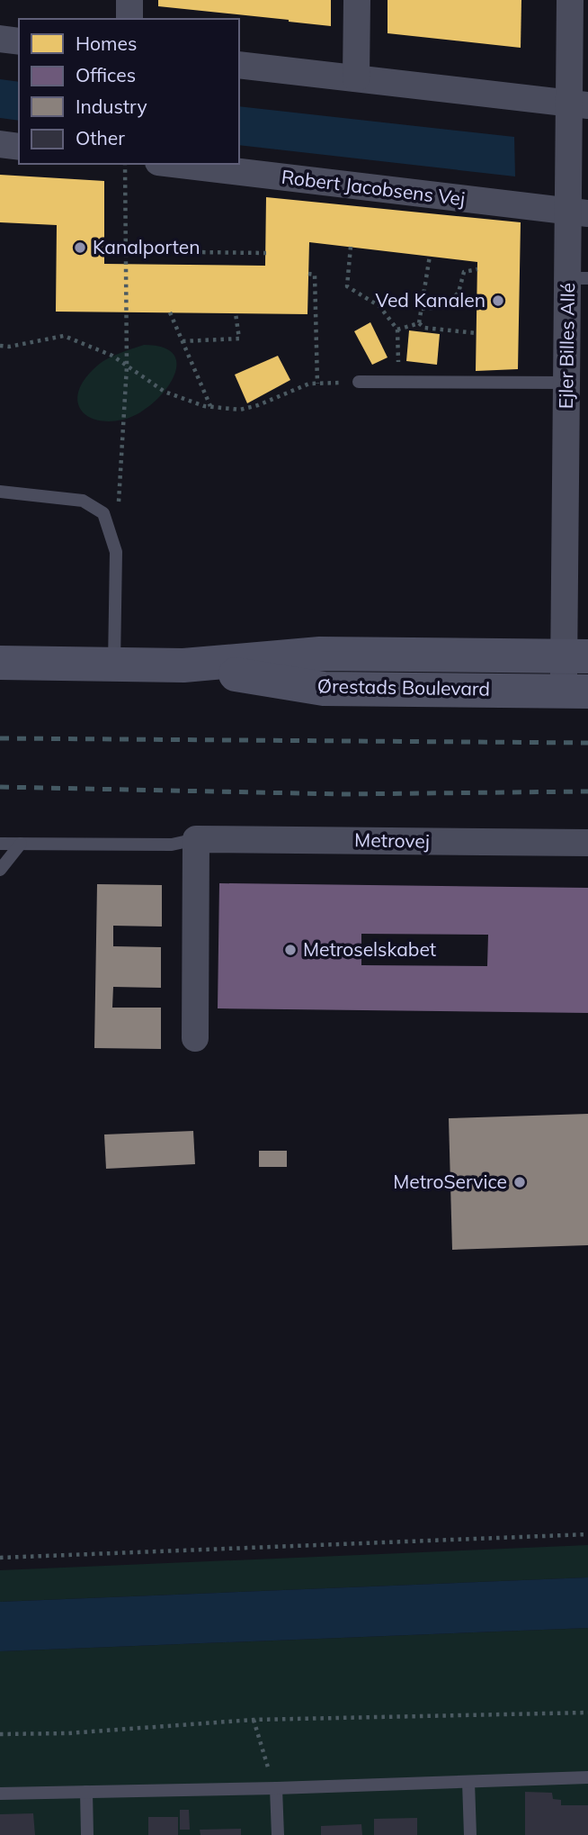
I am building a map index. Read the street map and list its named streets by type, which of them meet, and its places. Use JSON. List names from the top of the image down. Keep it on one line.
{"streets":{"street":["Robert Jacobsens Vej","Ejler Billes Allé","Ørestads Boulevard","Metrovej"]},"crossings":[["Robert Jacobsens Vej","Ejler Billes Allé"],["Ejler Billes Allé","Ørestads Boulevard"]],"places":["Kanalporten","Ved Kanalen","Metroselskabet","MetroService"],"legend":["Homes","Offices","Industry","Other"]}
